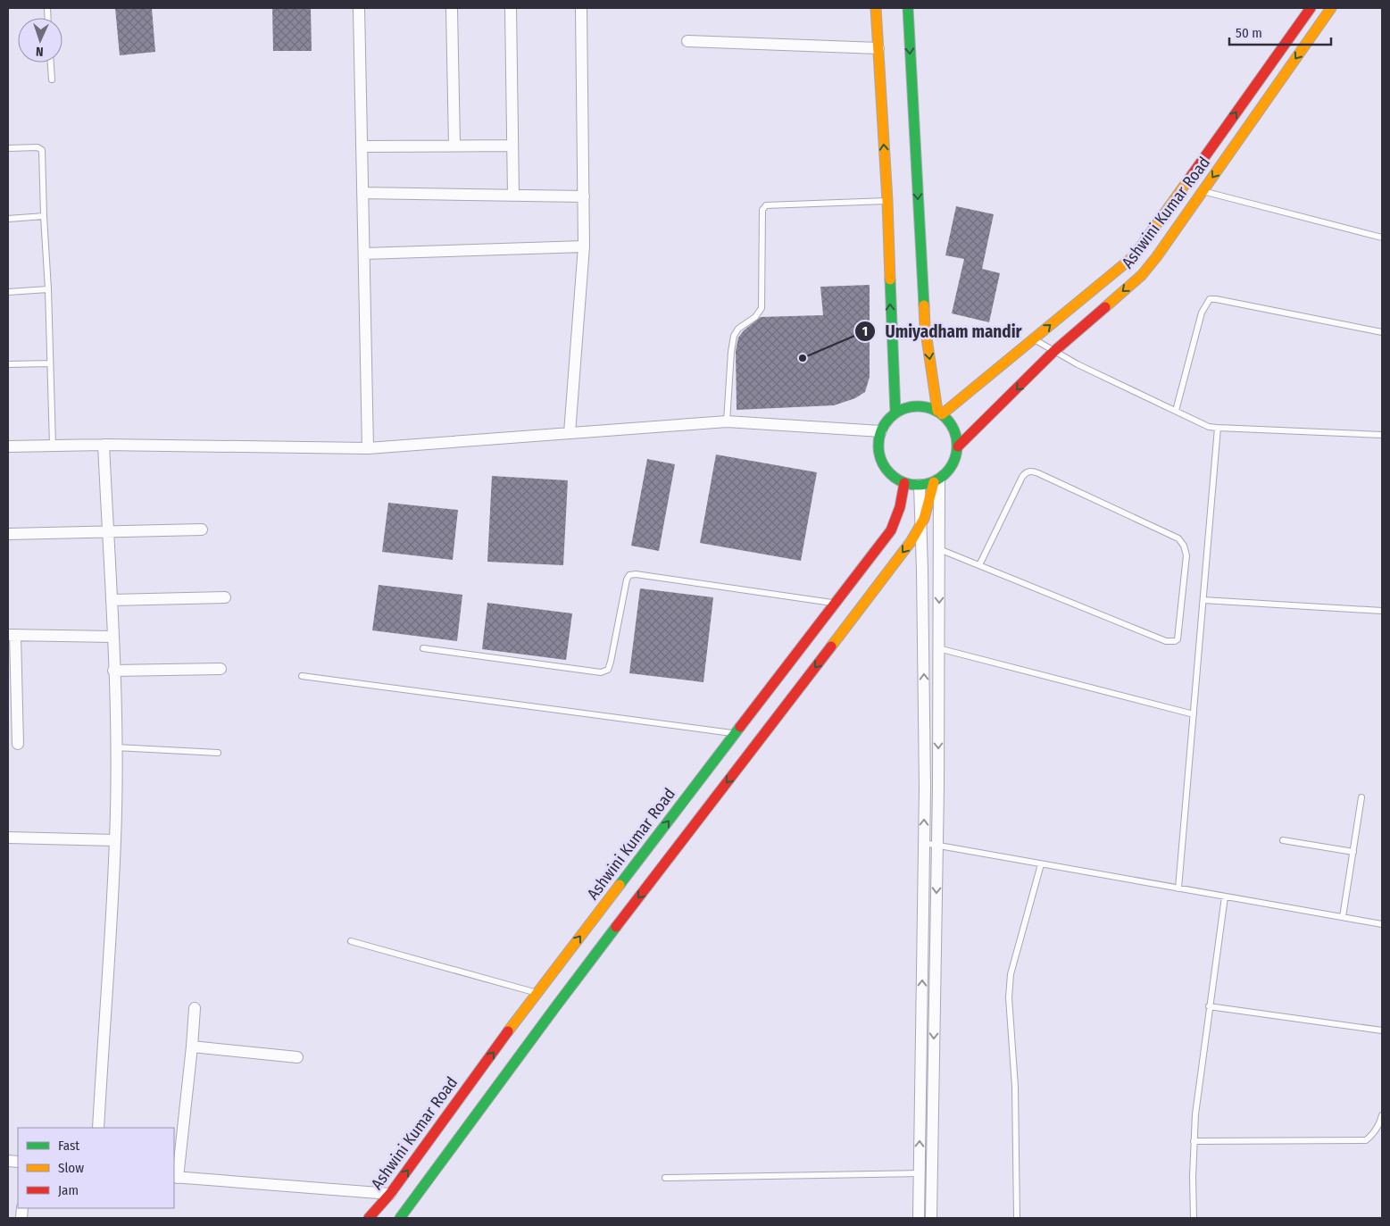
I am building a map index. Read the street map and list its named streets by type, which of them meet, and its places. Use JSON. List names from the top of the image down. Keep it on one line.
{"streets":{"main road":["Ashwini Kumar Road"]},"places":["Umiyadham mandir"],"legend":["Fast","Slow","Jam"],"scale_bar":"50 m","north":"bottom"}
